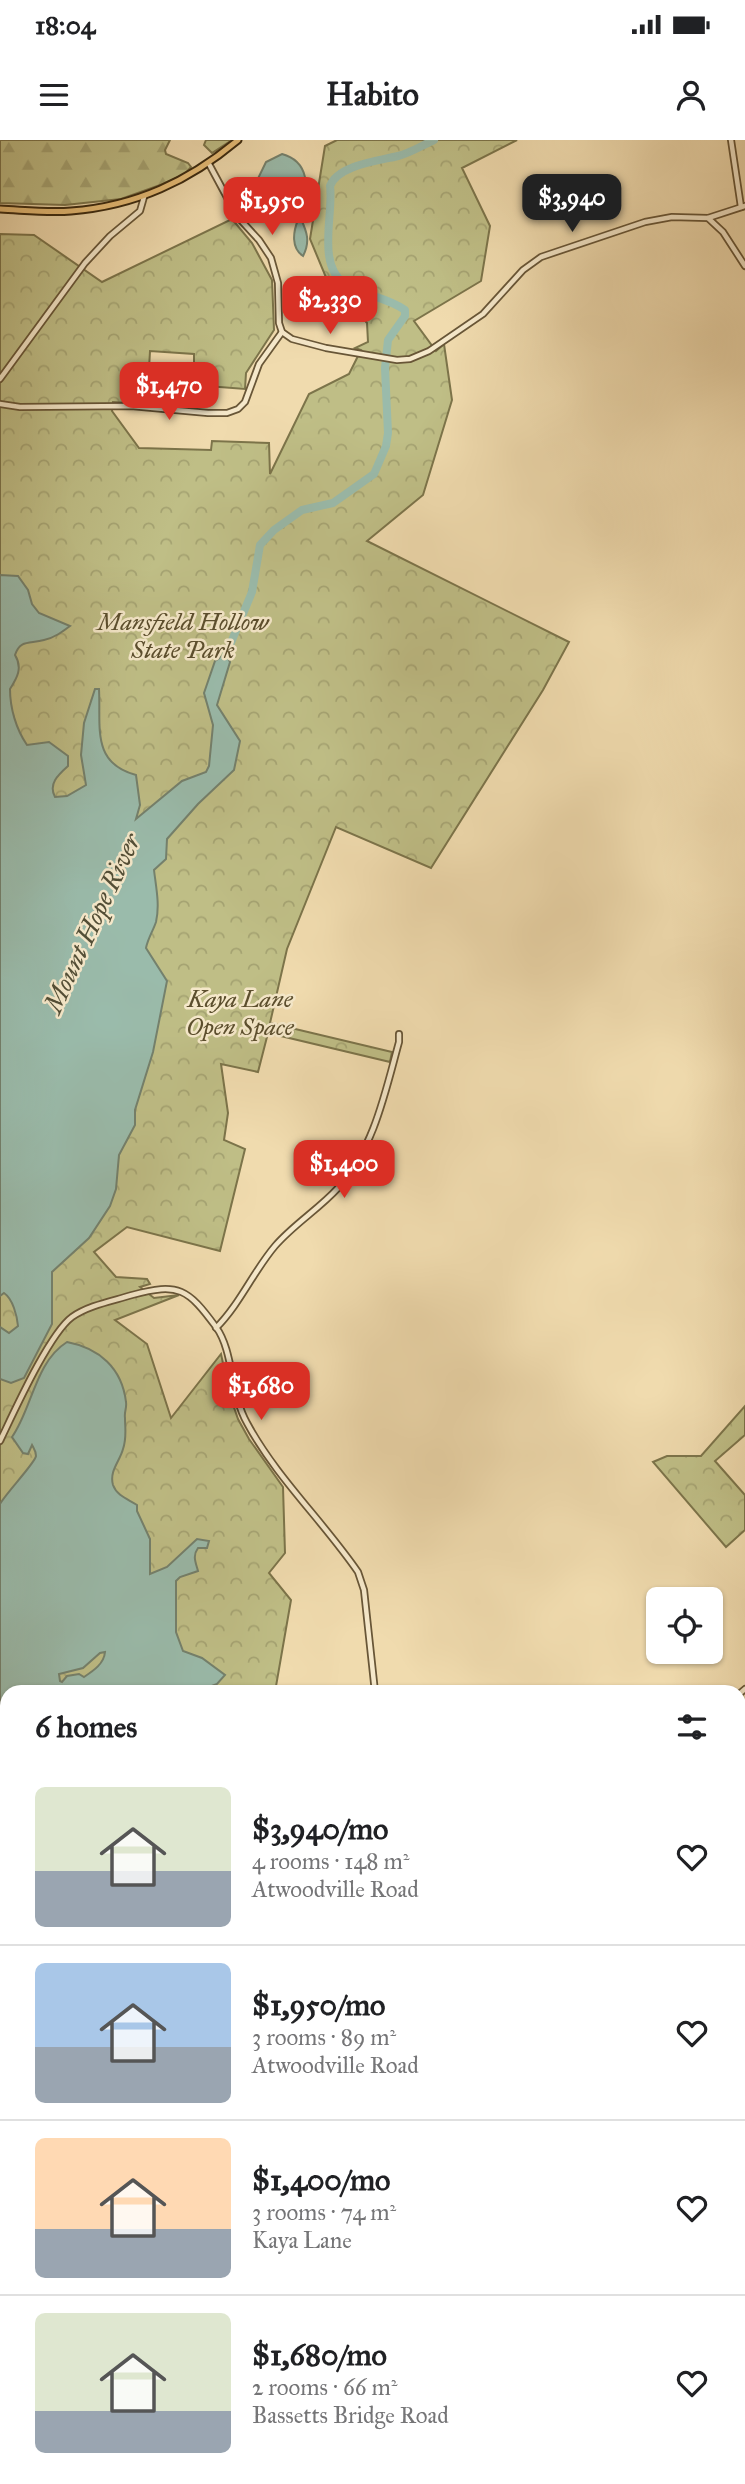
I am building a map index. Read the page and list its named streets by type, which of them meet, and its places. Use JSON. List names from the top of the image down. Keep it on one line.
{"water":["Mount Hope River"],"parks":["Mansfield Hollow State Park","Kaya Lane Open Space"],"page":{"status":"18:04","header":"Habito","price":["$3,940","$1,950","$2,330","$1,470","$1,400","$1,680"],"heading":"6 homes","list":[{"name":"$3,940/mo","note":"4 rooms · 148 m² · Atwoodville Road"},{"name":"$1,950/mo","note":"3 rooms · 89 m² · Atwoodville Road"},{"name":"$1,400/mo","note":"3 rooms · 74 m² · Kaya Lane"},{"name":"$1,680/mo","note":"2 rooms · 66 m² · Bassetts Bridge Road"}]}}
